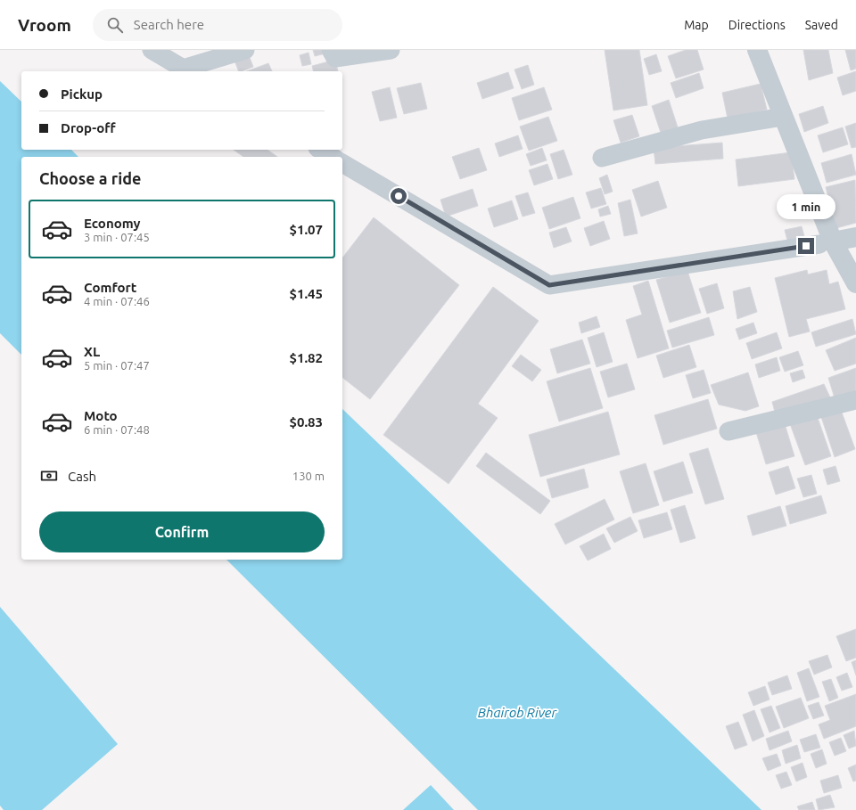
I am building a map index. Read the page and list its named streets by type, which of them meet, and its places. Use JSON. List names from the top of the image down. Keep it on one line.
{"water":["Bhairob River"],"page":{"header":"Vroom","search":"Search here","nav":["Map","Directions","Saved"],"banner":["Pickup","Drop-off"],"heading":"Choose a ride","bubble":"1 min","list":[{"name":"Economy","note":"3 min · 07:45","value":"$1.07"},{"name":"Comfort","note":"4 min · 07:46","value":"$1.45"},{"name":"XL","note":"5 min · 07:47","value":"$1.82"},{"name":"Moto","note":"6 min · 07:48","value":"$0.83"}],"pay":["Cash","130 m"],"buttons":"Confirm"}}
